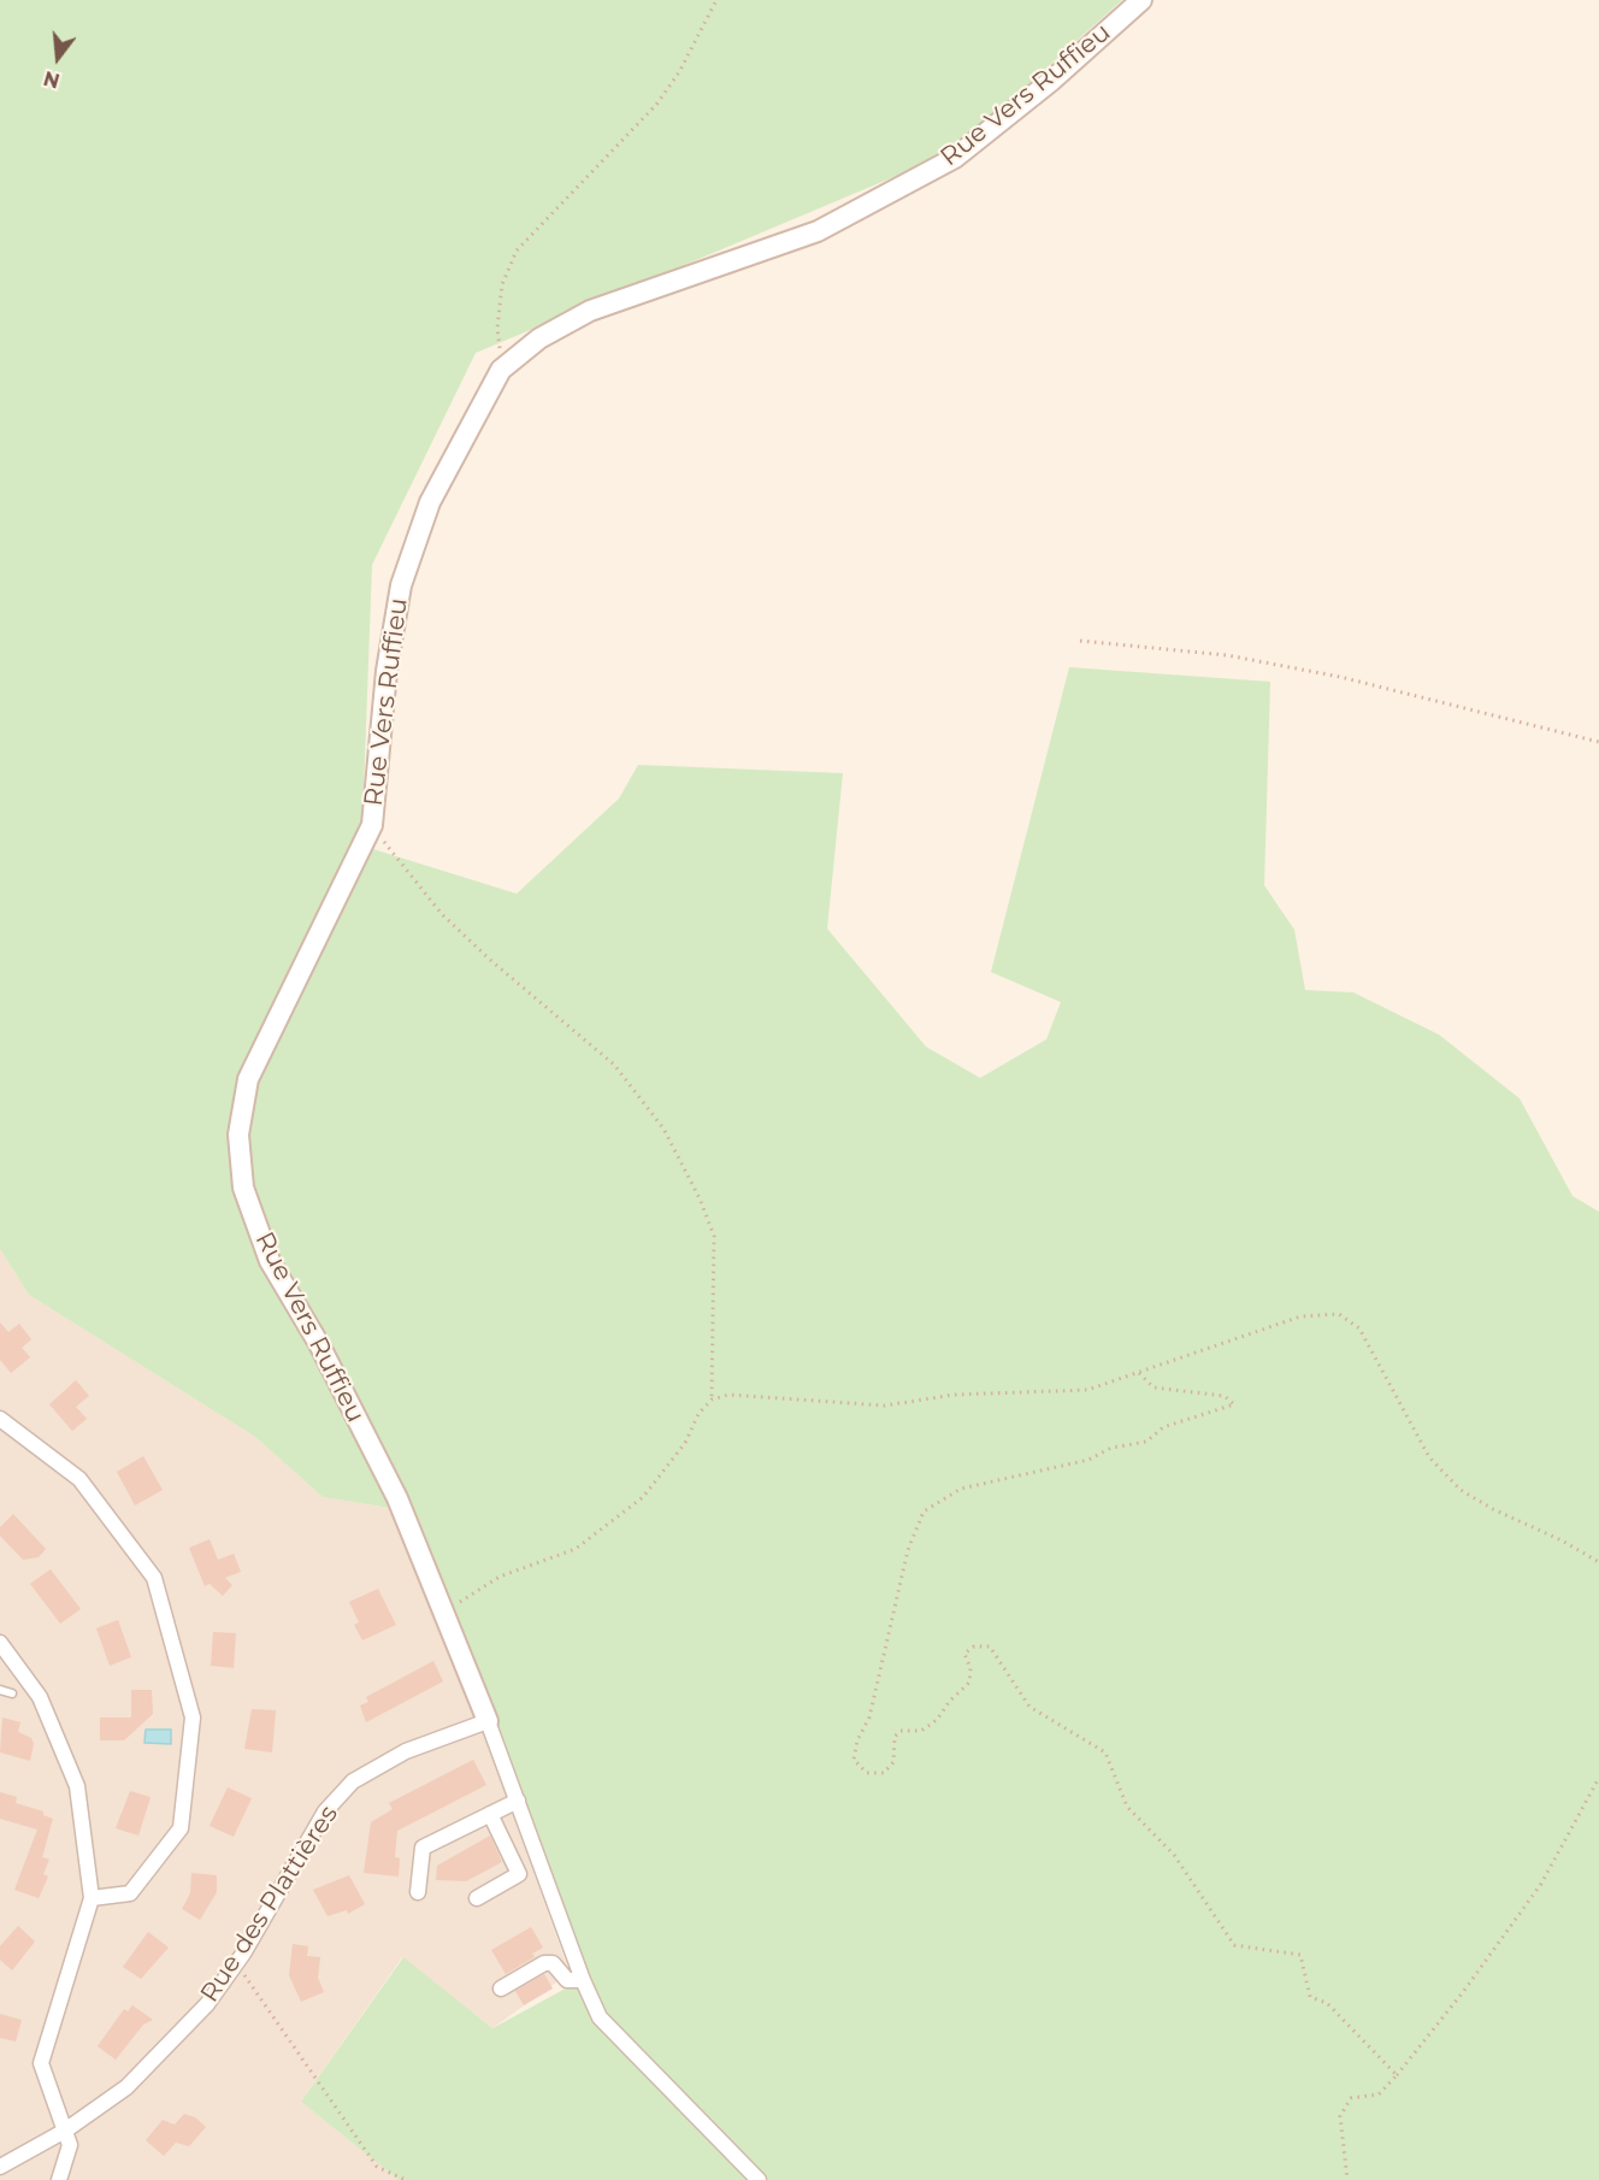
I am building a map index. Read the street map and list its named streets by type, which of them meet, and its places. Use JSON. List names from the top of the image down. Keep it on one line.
{"streets":{"street":["Rue Vers Ruffieu","Rue des Plattières"]},"crossings":[["Rue Vers Ruffieu","Rue des Plattières"]],"north":"bottom"}
